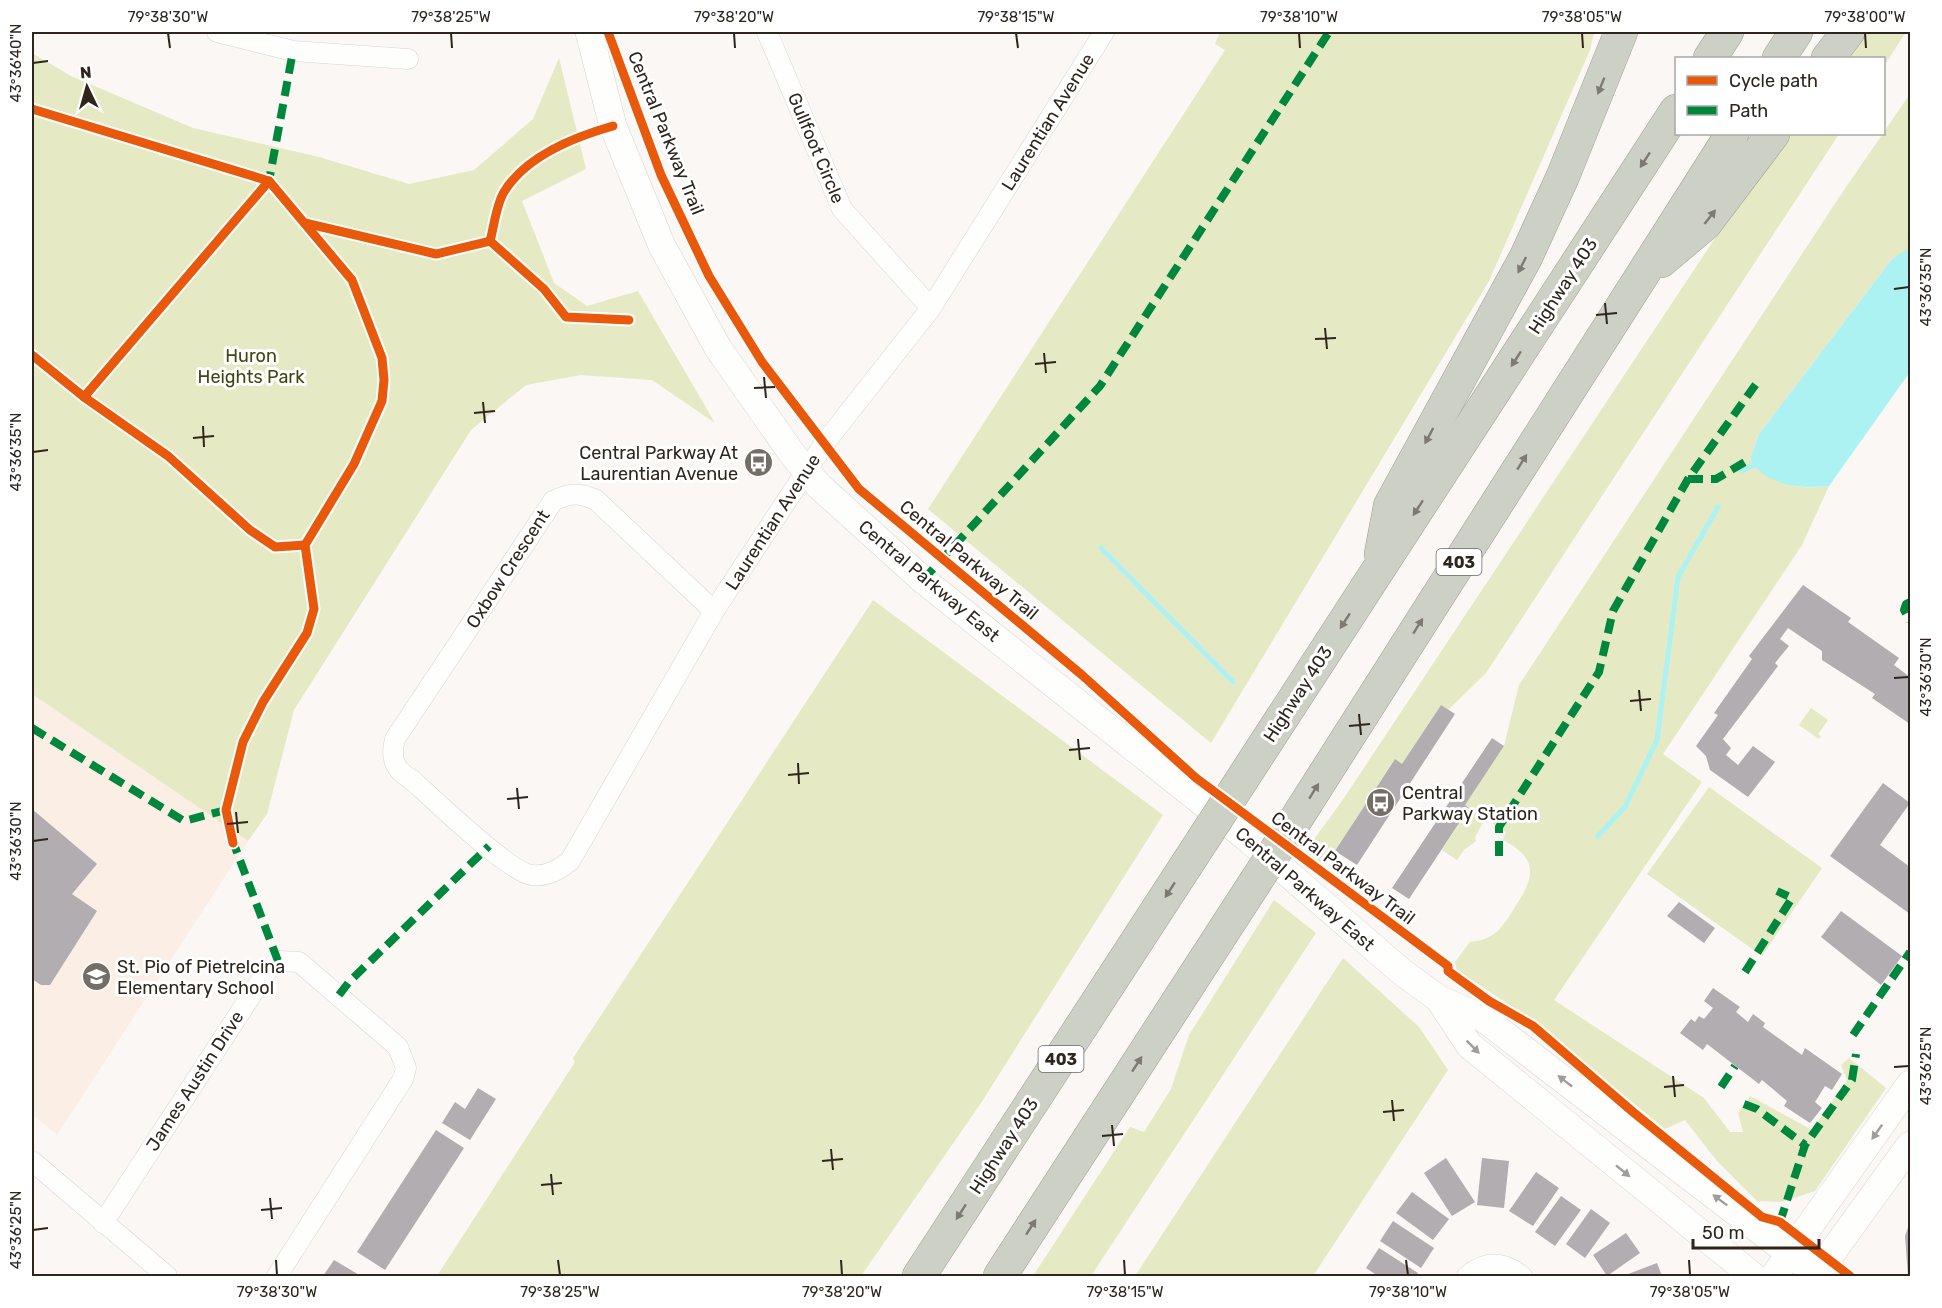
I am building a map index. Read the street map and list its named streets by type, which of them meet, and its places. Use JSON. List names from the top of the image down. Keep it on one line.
{"streets":{"highway":["Highway 403","403"],"street":["Laurentian Avenue","Gullfoot Circle","Oxbow Crescent","Central Parkway East","James Austin Drive"],"cycle path":["Central Parkway Trail"]},"crossings":[["Laurentian Avenue","Gullfoot Circle"],["Laurentian Avenue","Oxbow Crescent"],["Laurentian Avenue","Central Parkway East"]],"parks":["Huron Heights Park"],"places":{"bus stop":["Central Parkway At Laurentian Avenue","Central Parkway Station"],"school or university":["St. Pio of Pietrelcina Elementary School"]},"legend":["Cycle path","Path"],"scale_bar":"50 m","north":"top","coordinates":["79°38'30\"W","79°38'25\"W","79°38'20\"W","79°38'15\"W","79°38'10\"W","79°38'05\"W","79°38'00\"W","43°36'40\"N","43°36'35\"N","43°36'30\"N","43°36'25\"N"]}
